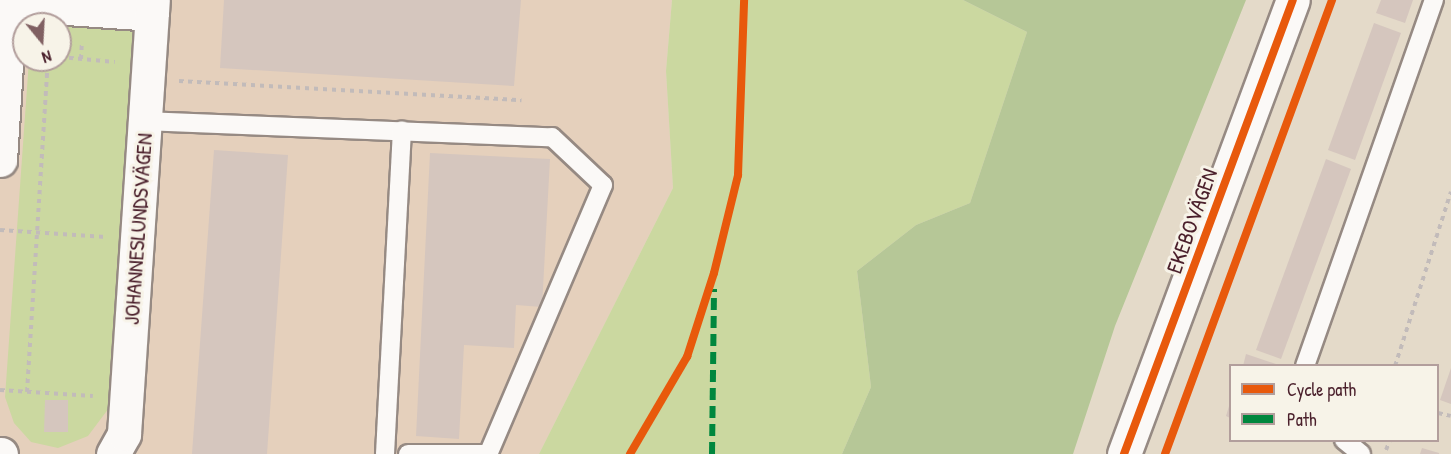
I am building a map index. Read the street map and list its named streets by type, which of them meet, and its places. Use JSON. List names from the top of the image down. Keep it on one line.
{"streets":{"street":["EKEBOVÄGEN","JOHANNESLUNDSVÄGEN"]},"legend":["Cycle path","Path"],"north":"bottom"}
